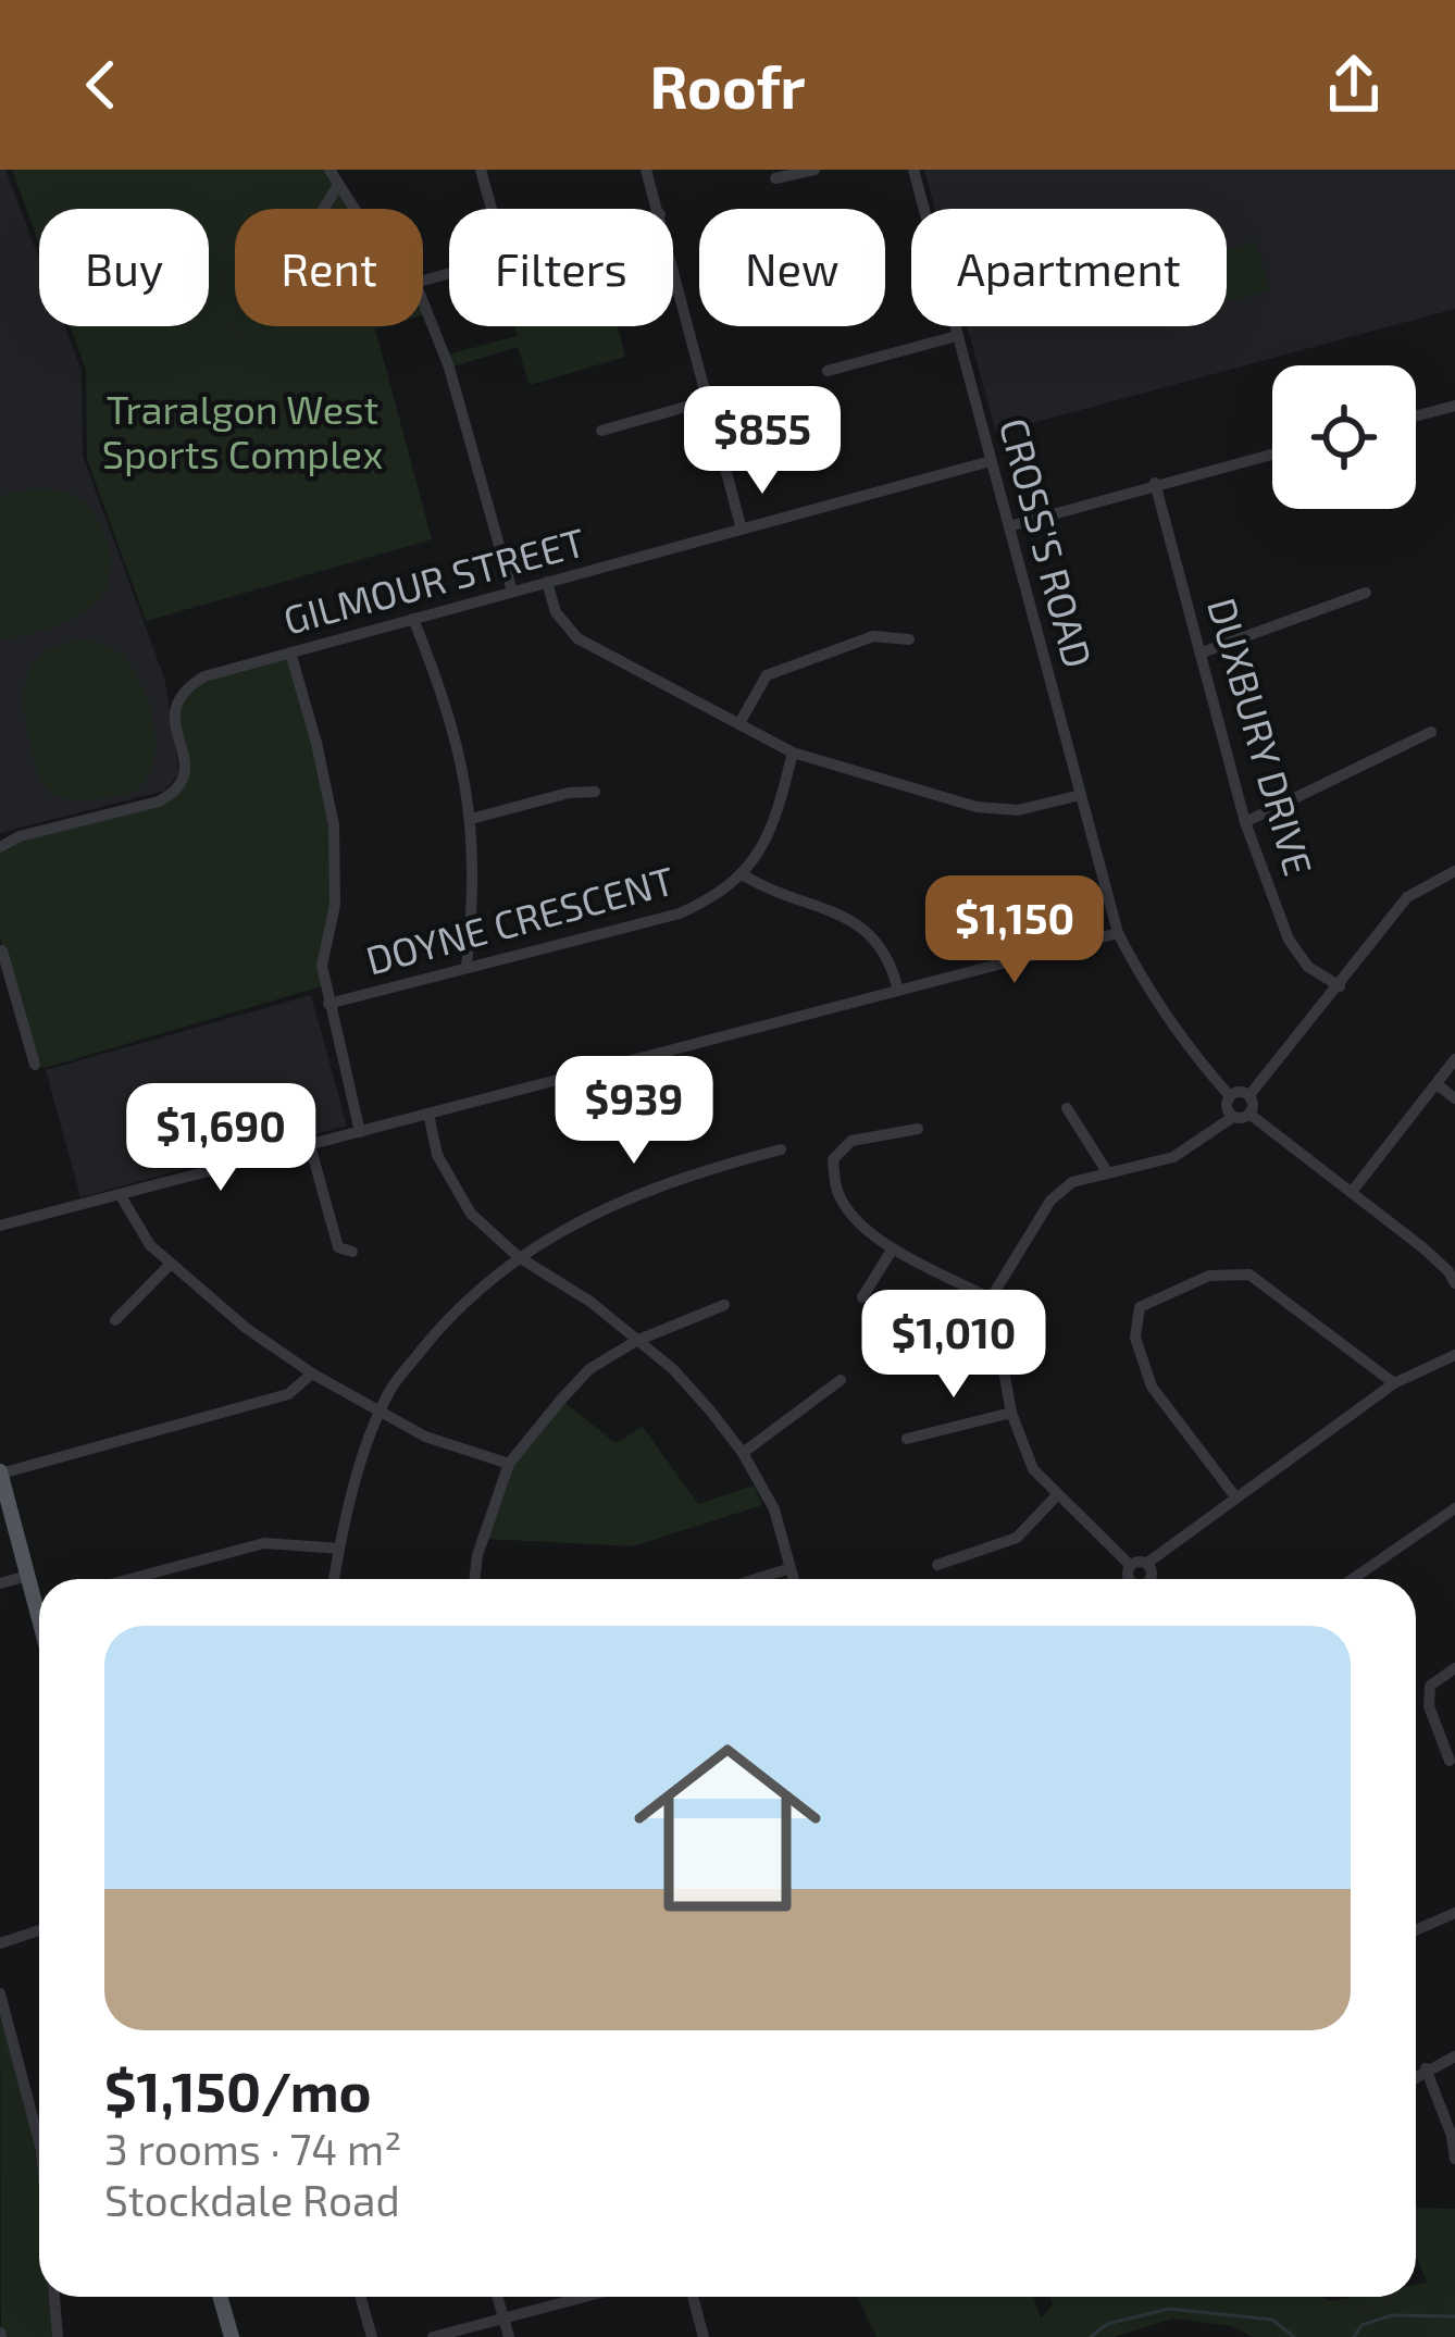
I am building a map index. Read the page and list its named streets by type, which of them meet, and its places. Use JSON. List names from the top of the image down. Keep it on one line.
{"streets":{"street":["CROSS'S ROAD","GILMOUR STREET","DUXBURY DRIVE","DOYNE CRESCENT"]},"crossings":[["CROSS'S ROAD","GILMOUR STREET"]],"parks":["Traralgon West Sports Complex"],"page":{"header":"Roofr","chip":["Buy","Rent","Filters","New","Apartment"],"price":["$855","$1,150","$939","$1,690","$1,010"],"list":[{"name":"$1,150/mo","note":"3 rooms · 74 m² · Stockdale Road"}]}}
